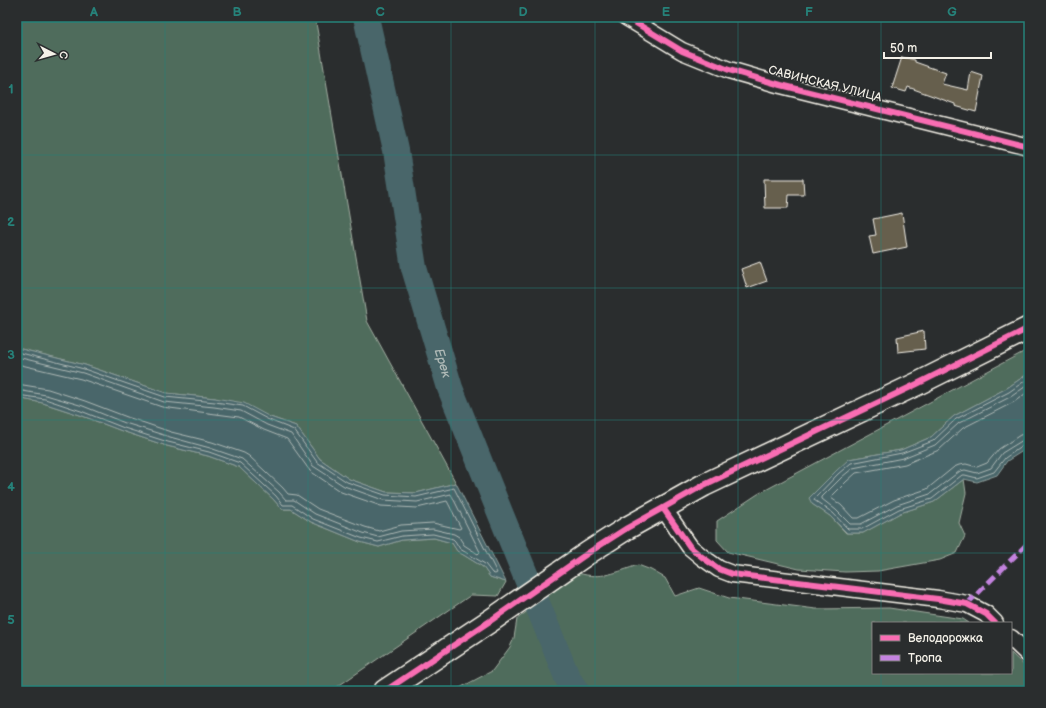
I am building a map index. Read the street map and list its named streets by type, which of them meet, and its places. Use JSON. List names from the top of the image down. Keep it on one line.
{"streets":{"street":["САВИНСКАЯ УЛИЦА"]},"water":["Ерек"],"legend":["Велодорожка","Тропа"],"scale_bar":"50 m","north":"right","grid":{"columns":["A","B","C","D","E","F","G"],"rows":["1","2","3","4","5"]}}
